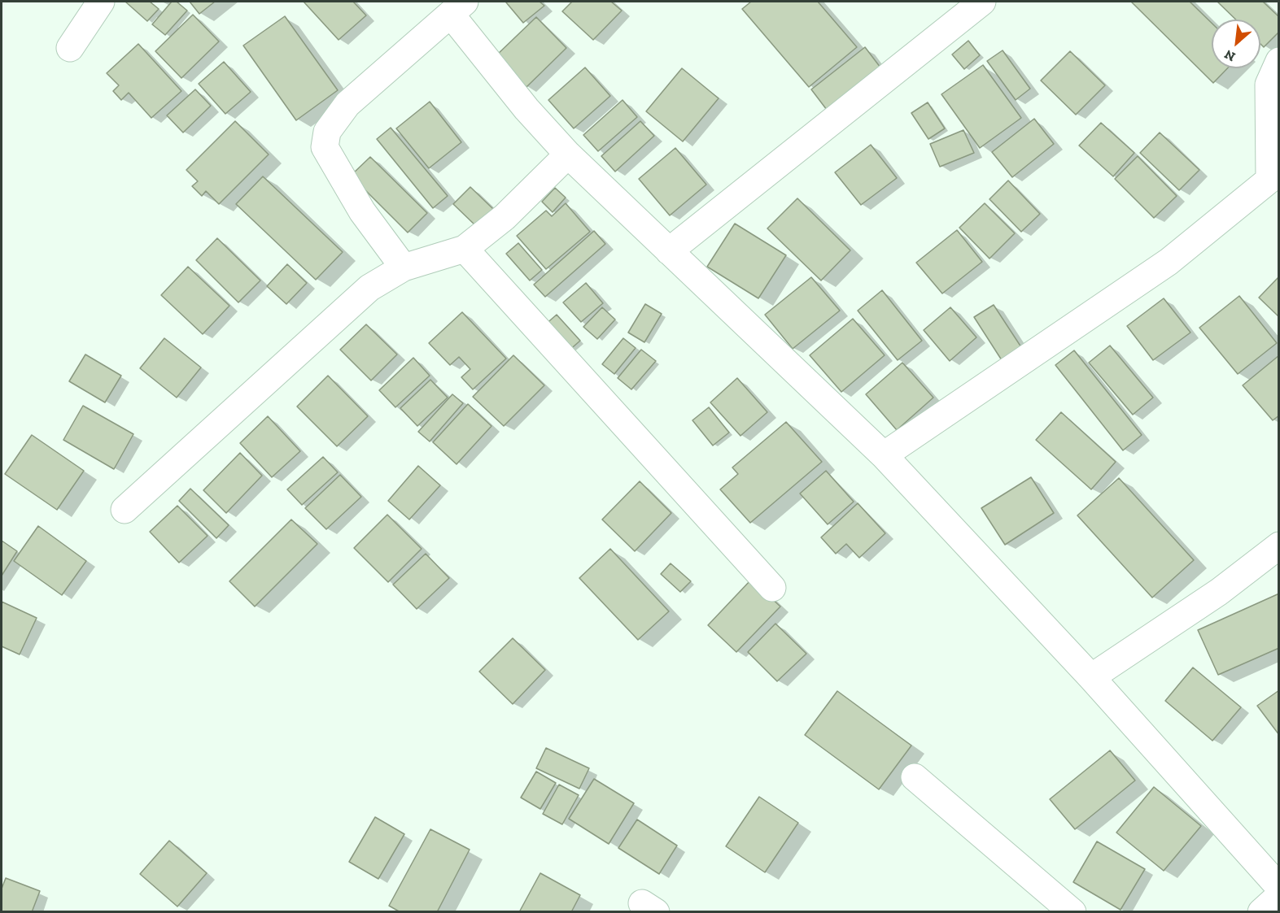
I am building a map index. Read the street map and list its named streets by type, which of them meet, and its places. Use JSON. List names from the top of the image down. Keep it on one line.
{"north":"bottom left"}
